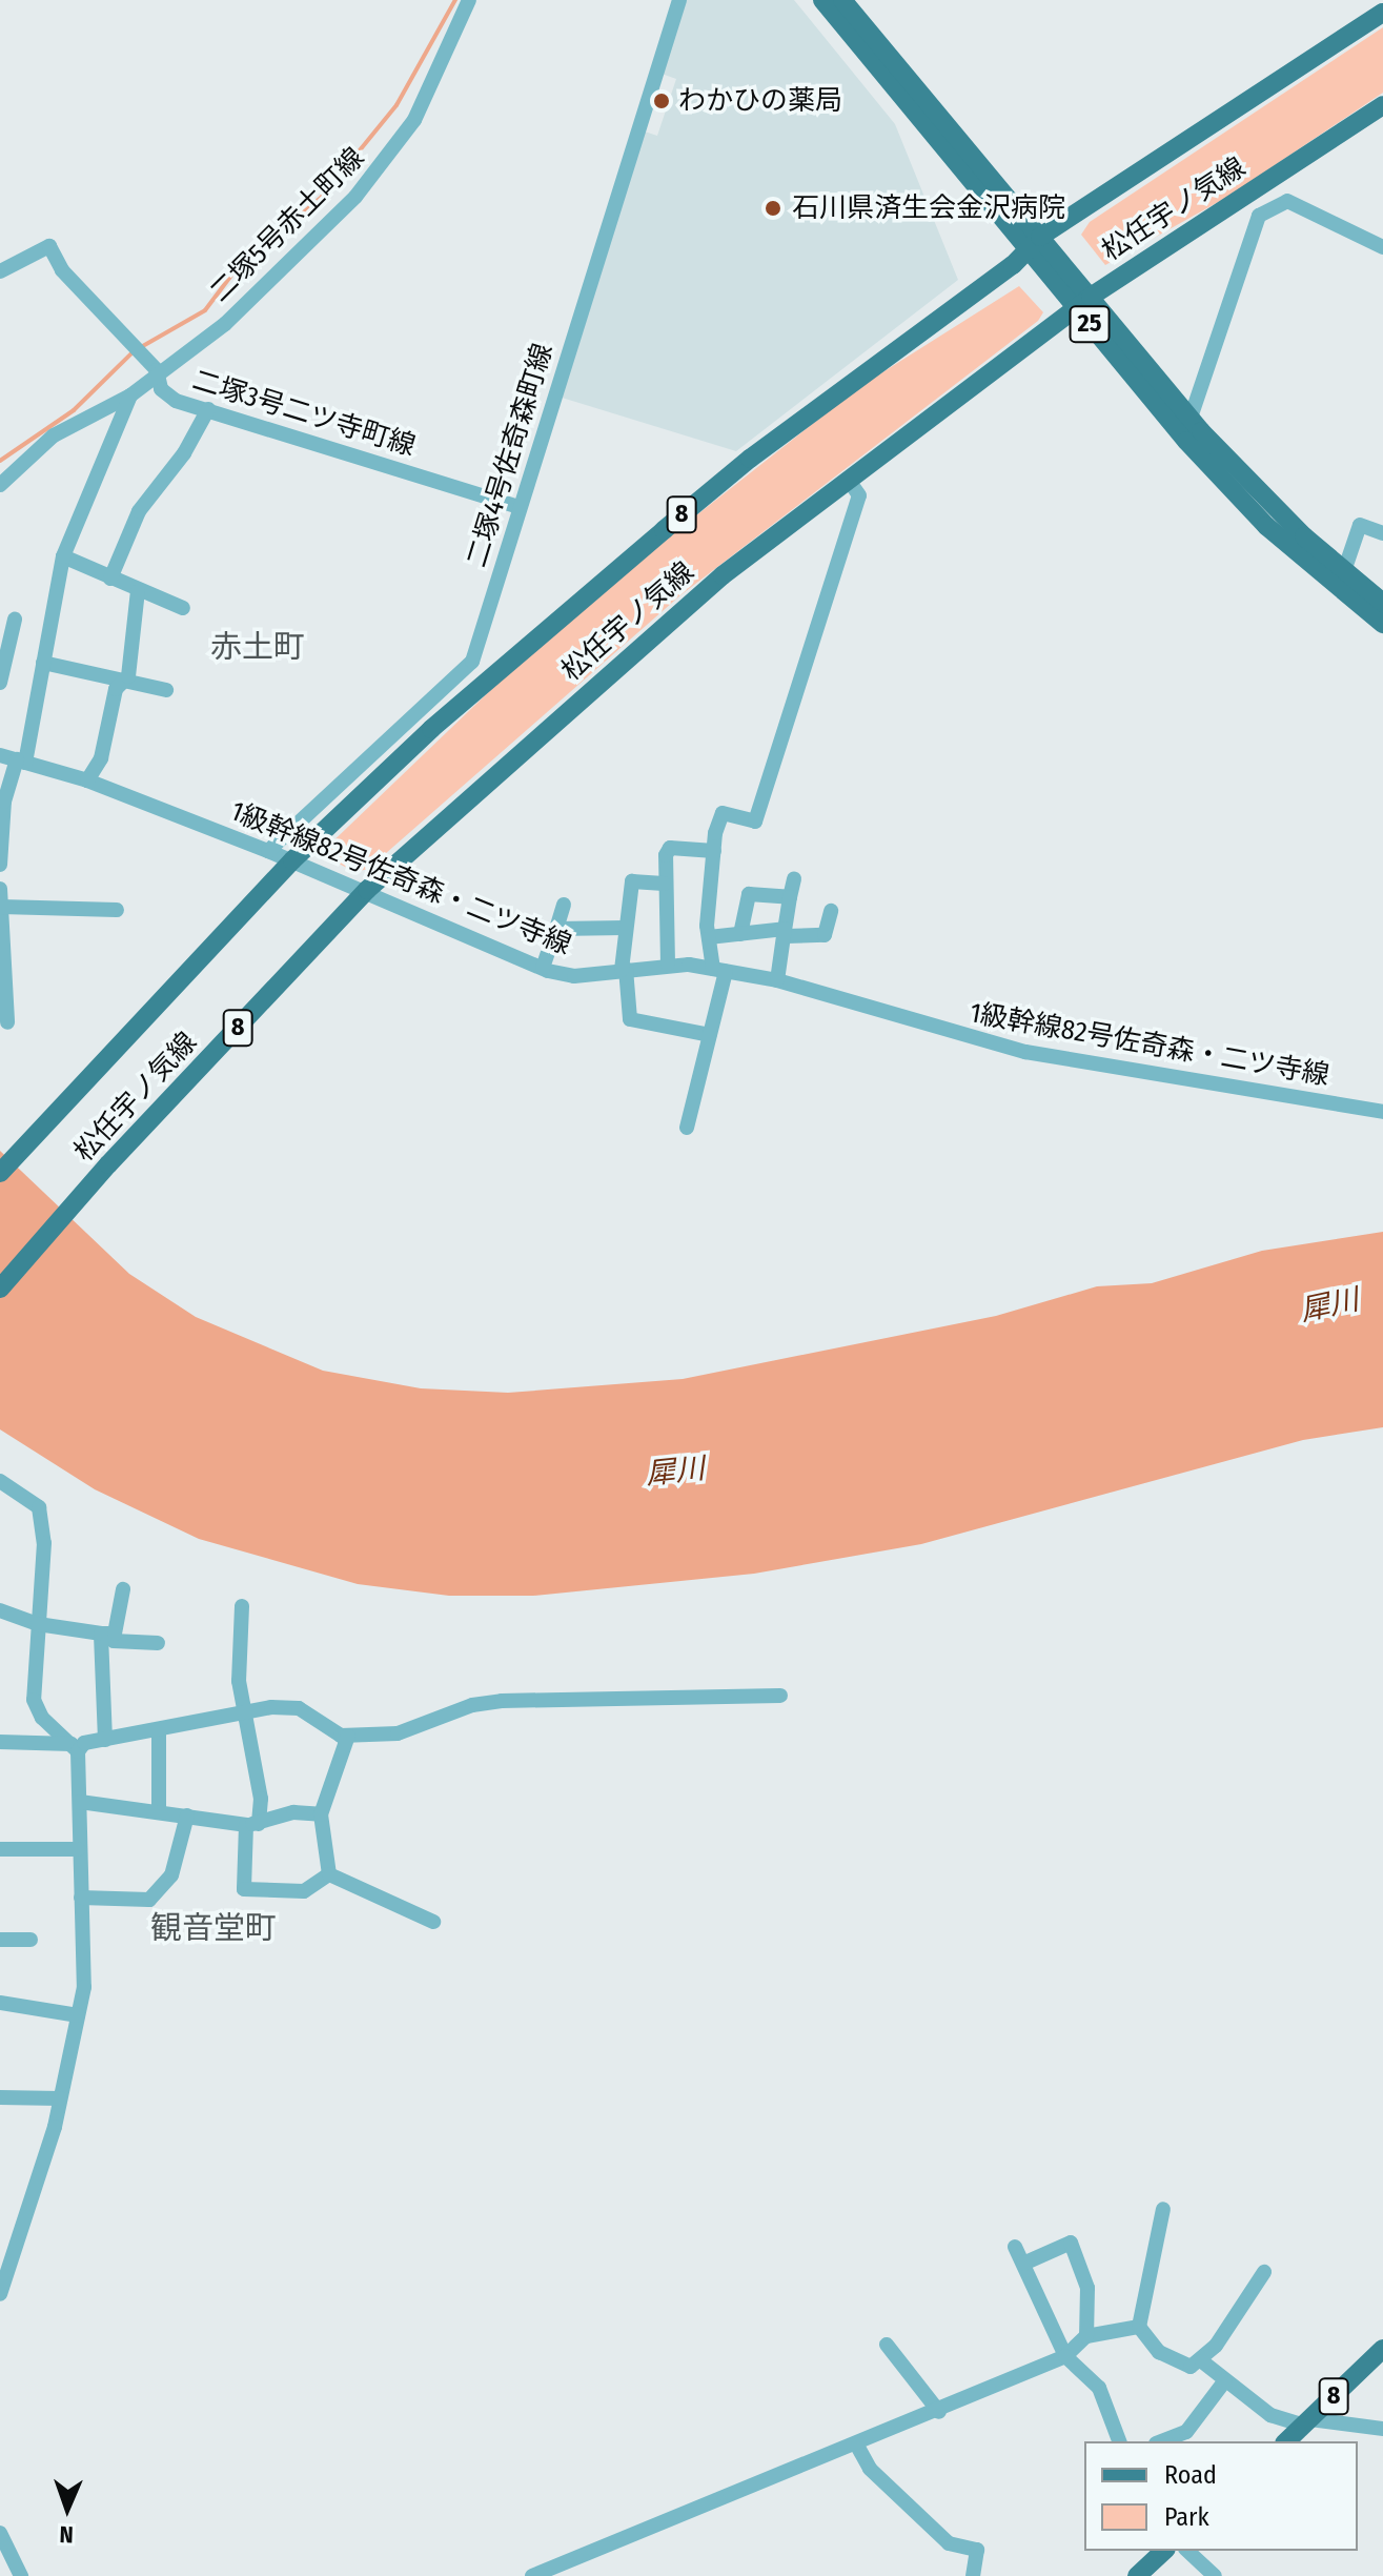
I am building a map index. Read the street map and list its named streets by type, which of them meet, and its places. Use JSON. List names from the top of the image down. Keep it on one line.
{"streets":{"main road":["松任宇ノ気線","25","8"],"street":["二塚5号赤土町線","二塚3号二ツ寺町線","二塚4号佐奇森町線","1級幹線82号佐奇森・二ツ寺線"]},"crossings":[["松任宇ノ気線","25"],["松任宇ノ気線","1級幹線82号佐奇森・二ツ寺線"],["二塚5号赤土町線","二塚3号二ツ寺町線"],["二塚3号二ツ寺町線","二塚4号佐奇森町線"]],"districts":["赤土町","観音堂町"],"water":["犀川"],"places":["わかひの薬局","石川県済生会金沢病院"],"legend":["Road","Park"],"north":"bottom"}
